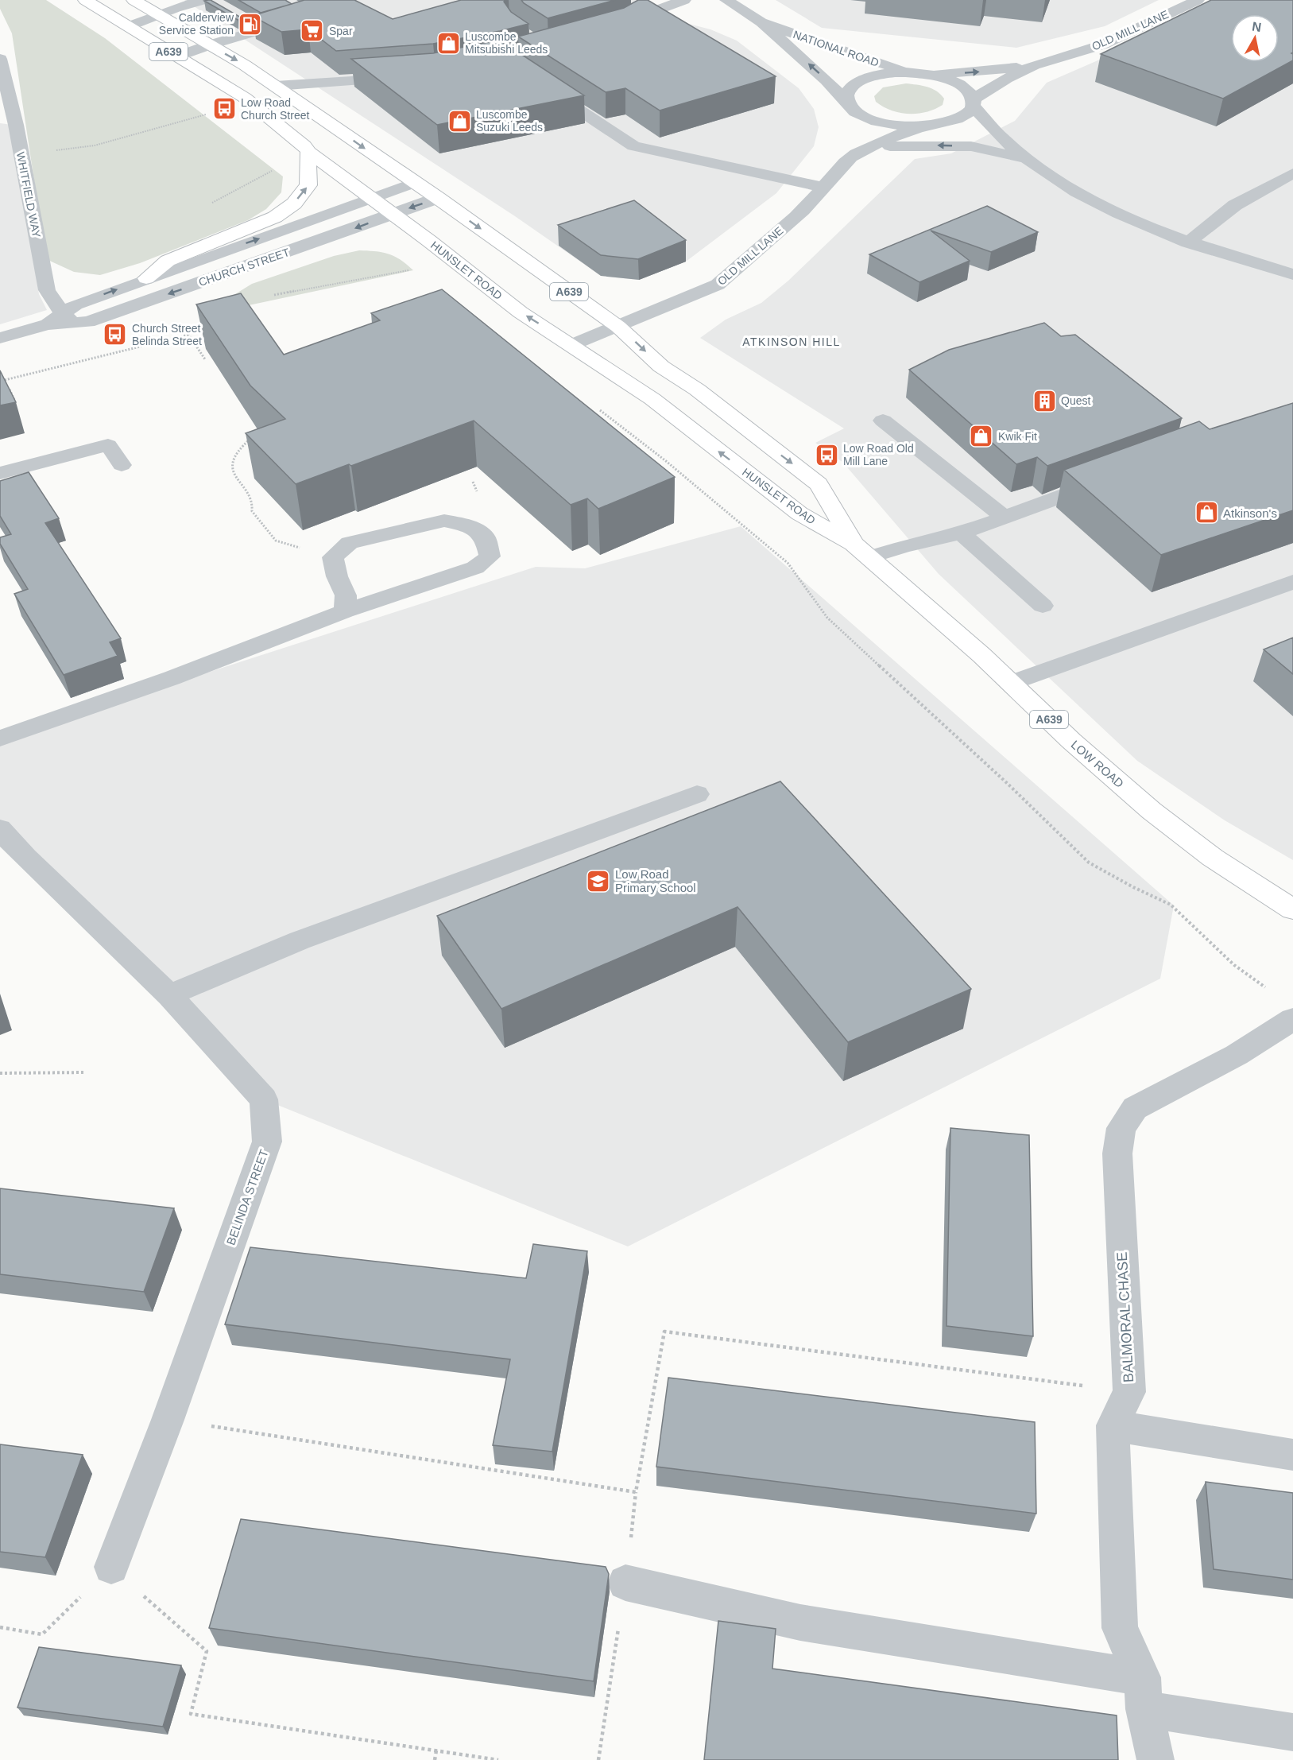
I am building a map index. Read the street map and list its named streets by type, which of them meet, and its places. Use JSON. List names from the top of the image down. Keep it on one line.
{"streets":{"main road":["A639","HUNSLET ROAD","LOW ROAD"],"street":["OLD MILL LANE","NATIONAL ROAD","WHITFIELD WAY","CHURCH STREET","BELINDA STREET","BALMORAL CHASE"]},"crossings":[["OLD MILL LANE","NATIONAL ROAD"],["OLD MILL LANE","HUNSLET ROAD"],["WHITFIELD WAY","CHURCH STREET"],["CHURCH STREET","HUNSLET ROAD"],["HUNSLET ROAD","LOW ROAD"]],"districts":["ATKINSON HILL"],"places":{"fuel station":["Calderview Service Station"],"supermarket":["Spar"],"shop":["Luscombe Mitsubishi Leeds","Luscombe Suzuki Leeds","Kwik Fit","Atkinson's"],"bus stop":["Low Road Church Street","Church Street Belinda Street","Low Road Old Mill Lane"],"building":["Quest"],"school or university":["Low Road Primary School"]},"north":"top"}
